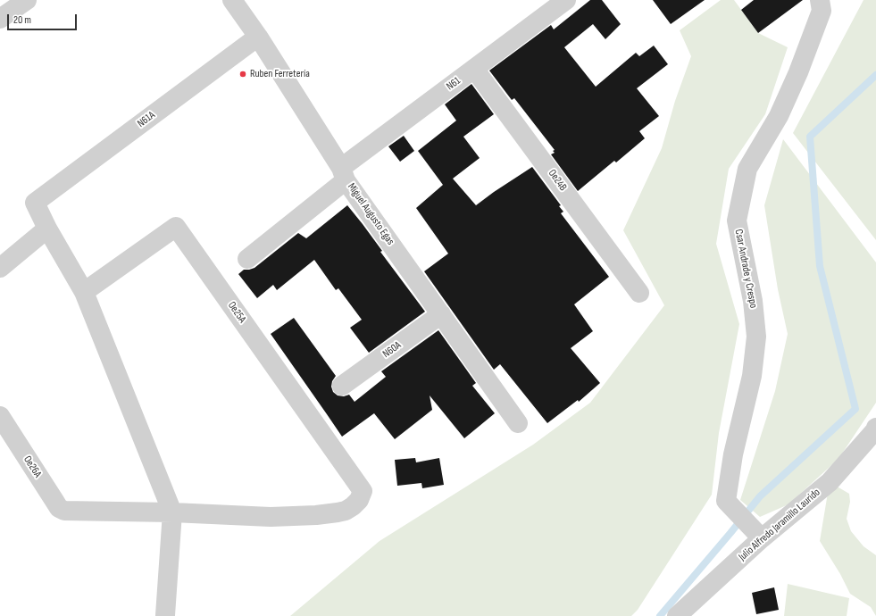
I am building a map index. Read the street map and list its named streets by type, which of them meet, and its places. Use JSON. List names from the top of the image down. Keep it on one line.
{"streets":{"street":["N61","N61A","Oe24B","Miguel Augusto Egas","Csar Andrade y Crespo","Oe25A","N60A","Oe26A","Julio Alfredo Jaramillo Laurido"]},"crossings":[["N61","Oe24B"],["N61","Miguel Augusto Egas"],["N61A","Miguel Augusto Egas"],["Miguel Augusto Egas","N60A"],["Csar Andrade y Crespo","Julio Alfredo Jaramillo Laurido"],["Oe25A","Oe26A"]],"places":["Ruben Ferretería"],"scale_bar":"20 m"}
